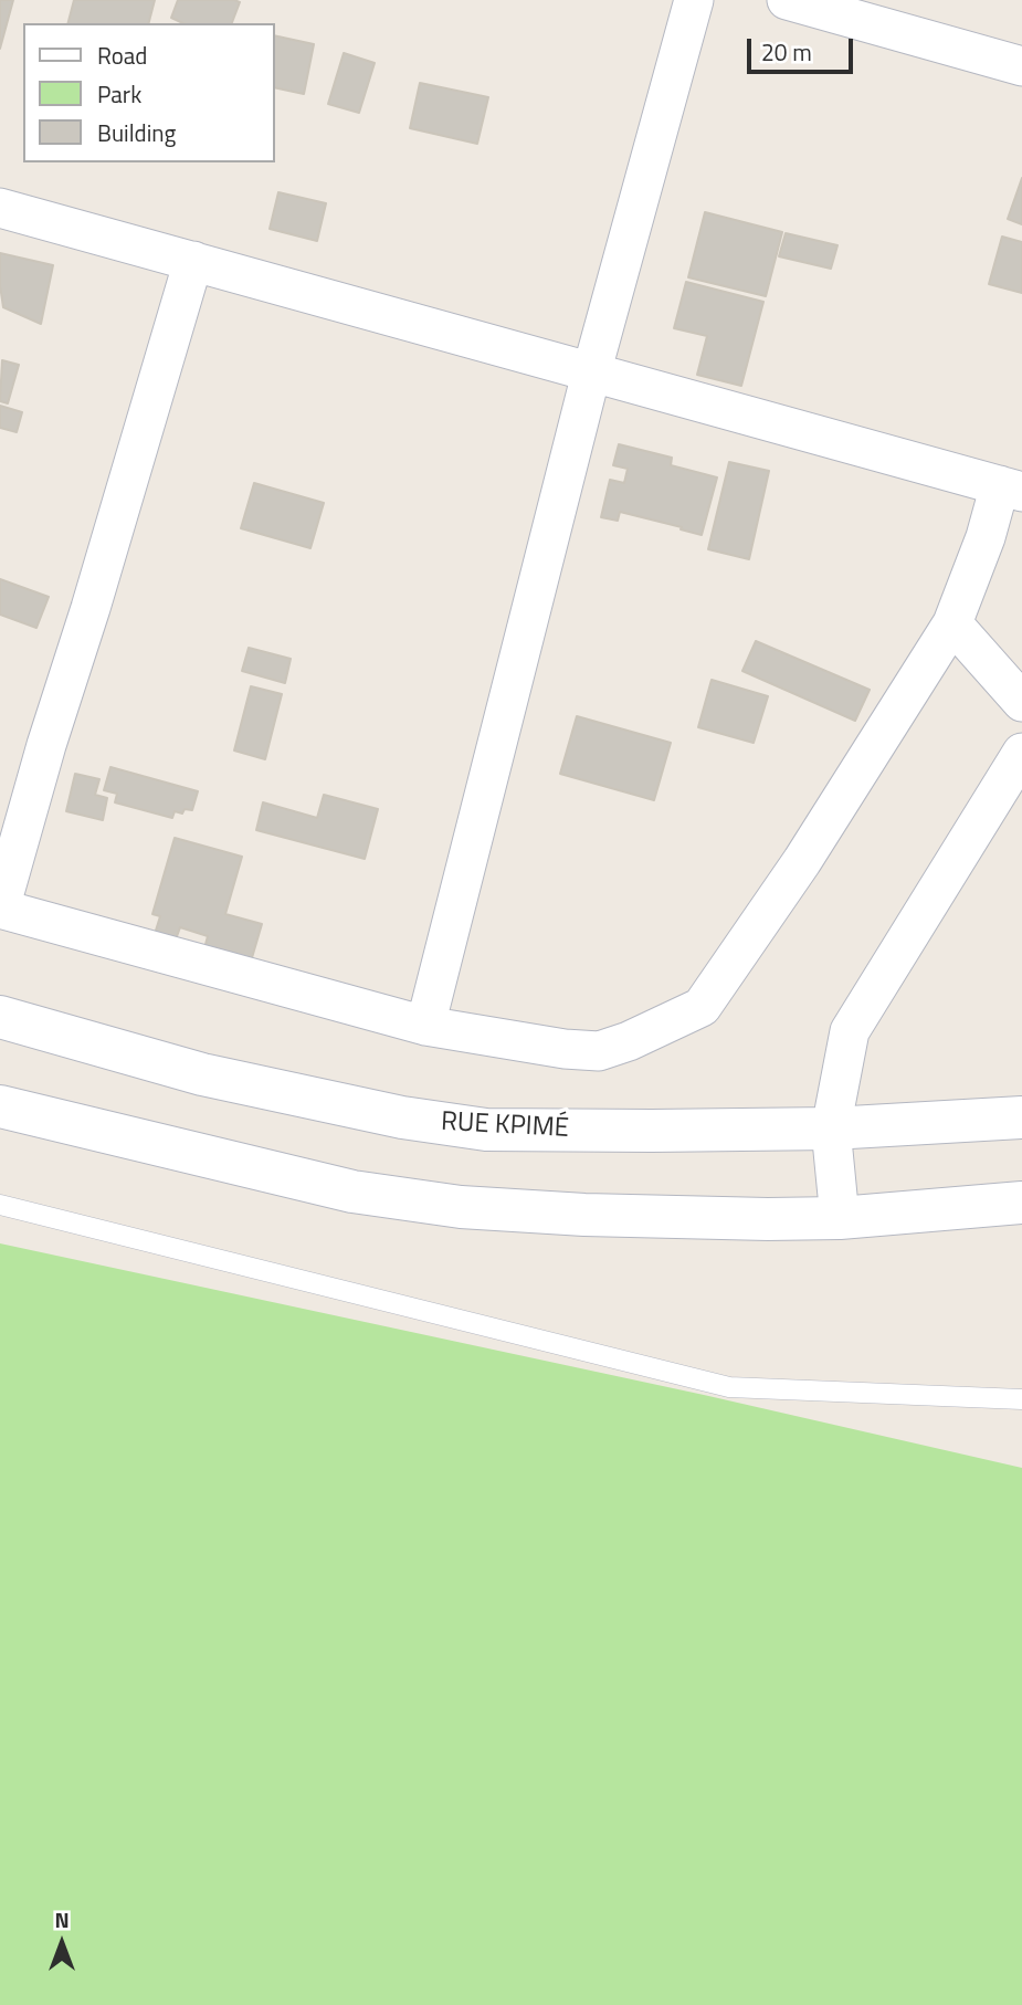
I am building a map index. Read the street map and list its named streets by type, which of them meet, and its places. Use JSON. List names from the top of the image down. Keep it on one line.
{"streets":{"main road":["RUE KPIMÉ"]},"legend":["Road","Park","Building"],"scale_bar":"20 m","north":"top"}
